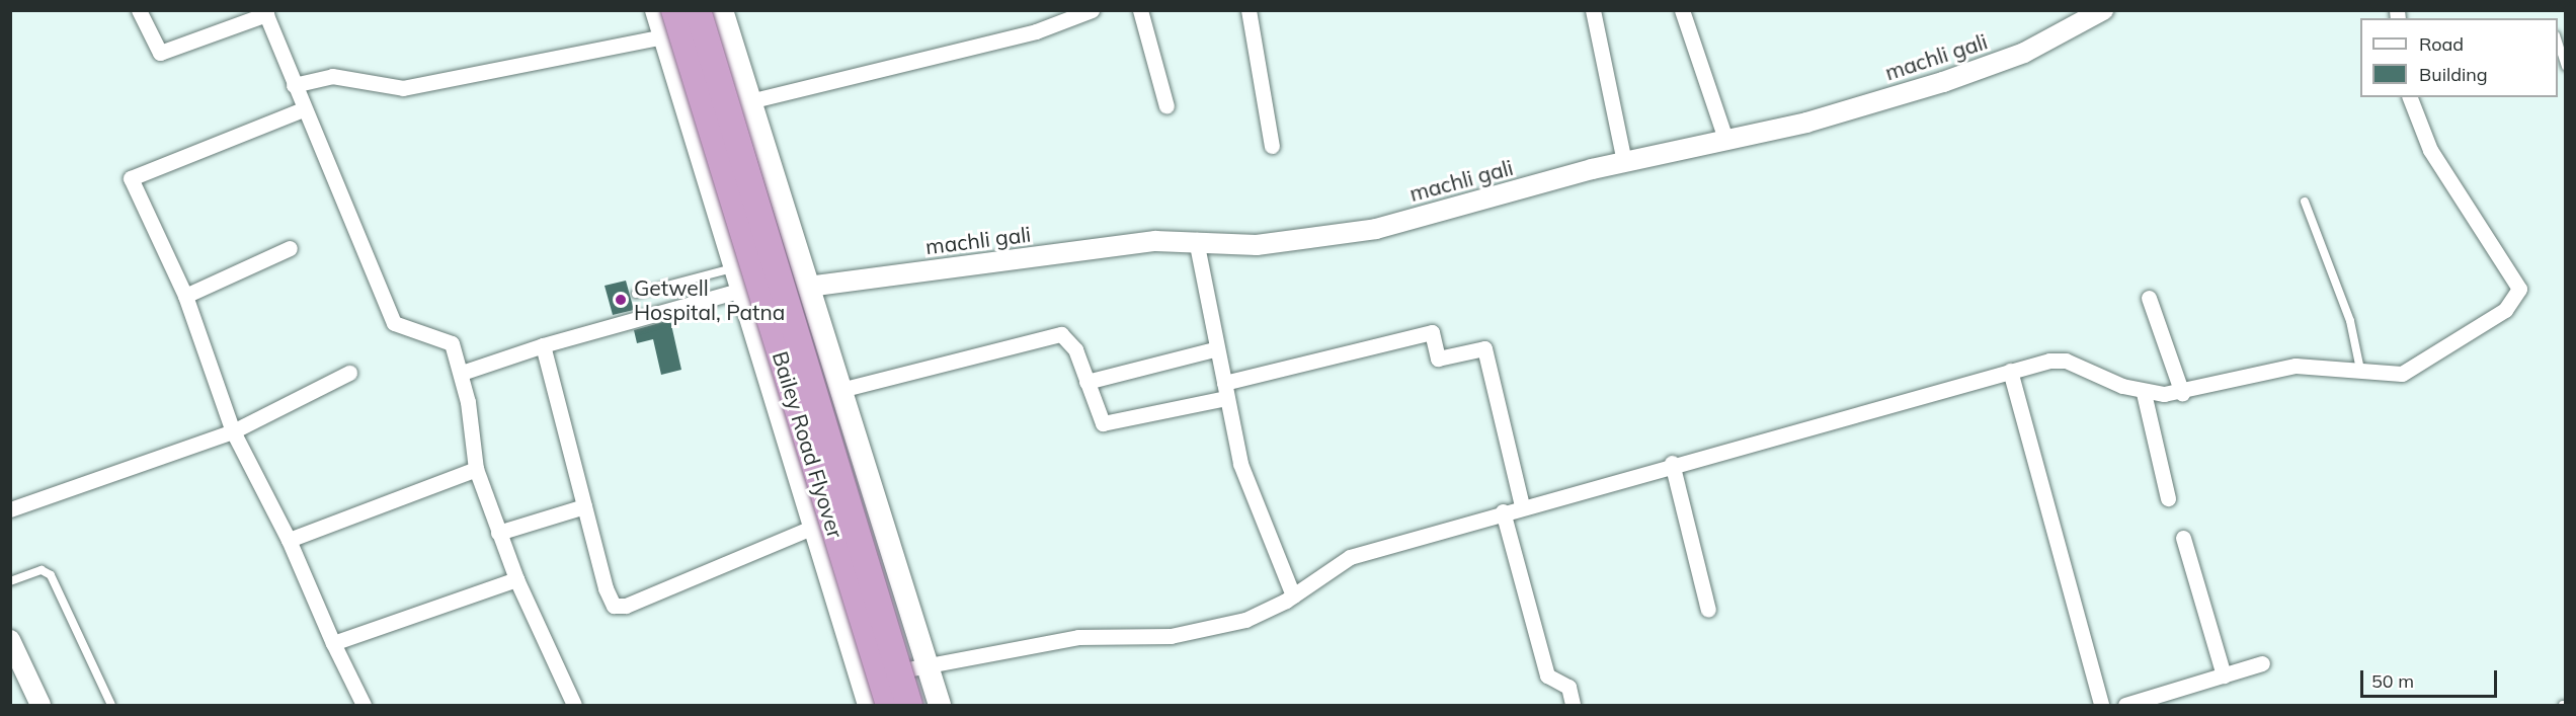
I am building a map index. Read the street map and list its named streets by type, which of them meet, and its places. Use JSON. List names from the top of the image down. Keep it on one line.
{"streets":{"highway":["Bailey Road Flyover"],"street":["machli gali"]},"places":["Getwell Hospital, Patna"],"legend":["Road","Building"],"scale_bar":"50 m"}
